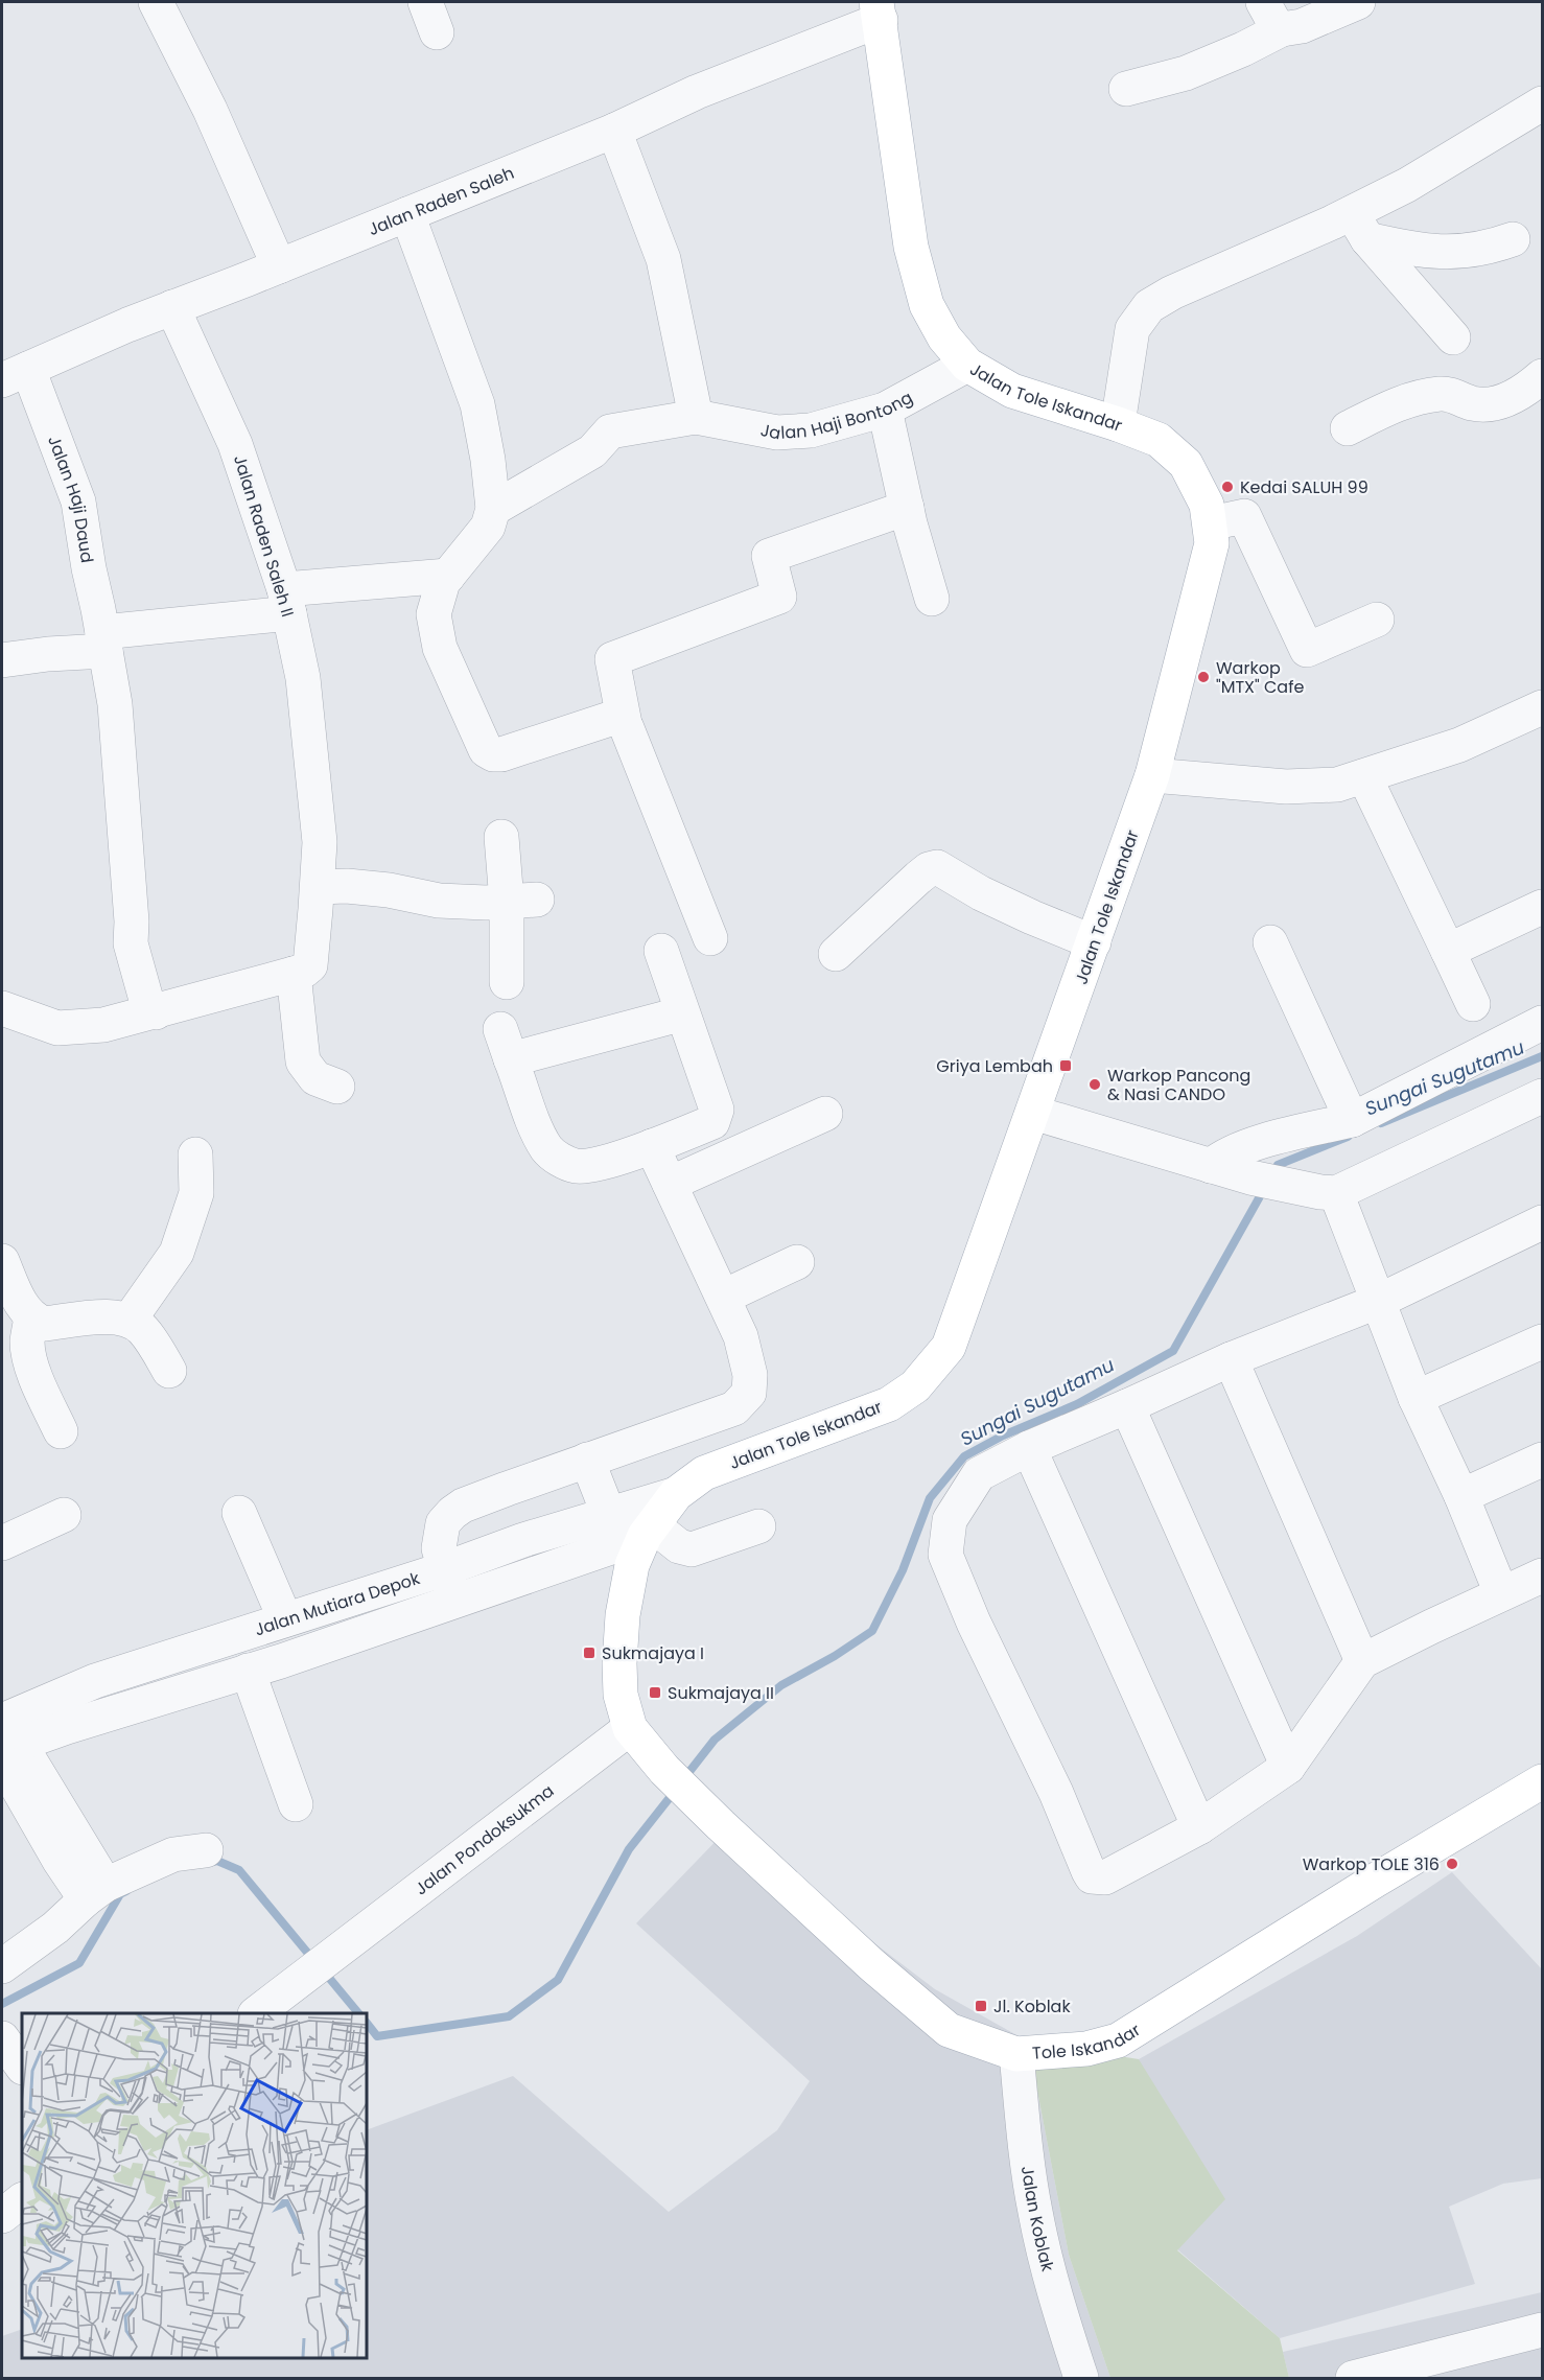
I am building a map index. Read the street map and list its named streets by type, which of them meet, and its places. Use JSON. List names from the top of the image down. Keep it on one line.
{"streets":{"main road":["Jalan Tole Iskandar","Tole Iskandar"],"street":["Jalan Raden Saleh","Jalan Haji Bontong","Jalan Haji Daud","Jalan Raden Saleh II","Jalan Mutiara Depok","Jalan Pondoksukma","Jalan Koblak"]},"crossings":[["Jalan Raden Saleh","Jalan Tole Iskandar"],["Jalan Raden Saleh","Jalan Haji Daud"],["Jalan Raden Saleh","Jalan Raden Saleh II"],["Jalan Tole Iskandar","Jalan Haji Bontong"],["Jalan Tole Iskandar","Jalan Mutiara Depok"],["Jalan Tole Iskandar","Jalan Pondoksukma"],["Jalan Tole Iskandar","Tole Iskandar"],["Tole Iskandar","Jalan Koblak"]],"water":["Sungai Sugutamu"],"places":{"other":["Kedai SALUH 99","Warkop \"MTX\" Cafe","Warkop Pancong & Nasi CANDO","Warkop TOLE 316"],"transit":["Griya Lembah","Sukmajaya I","Sukmajaya II","Jl. Koblak"]}}
